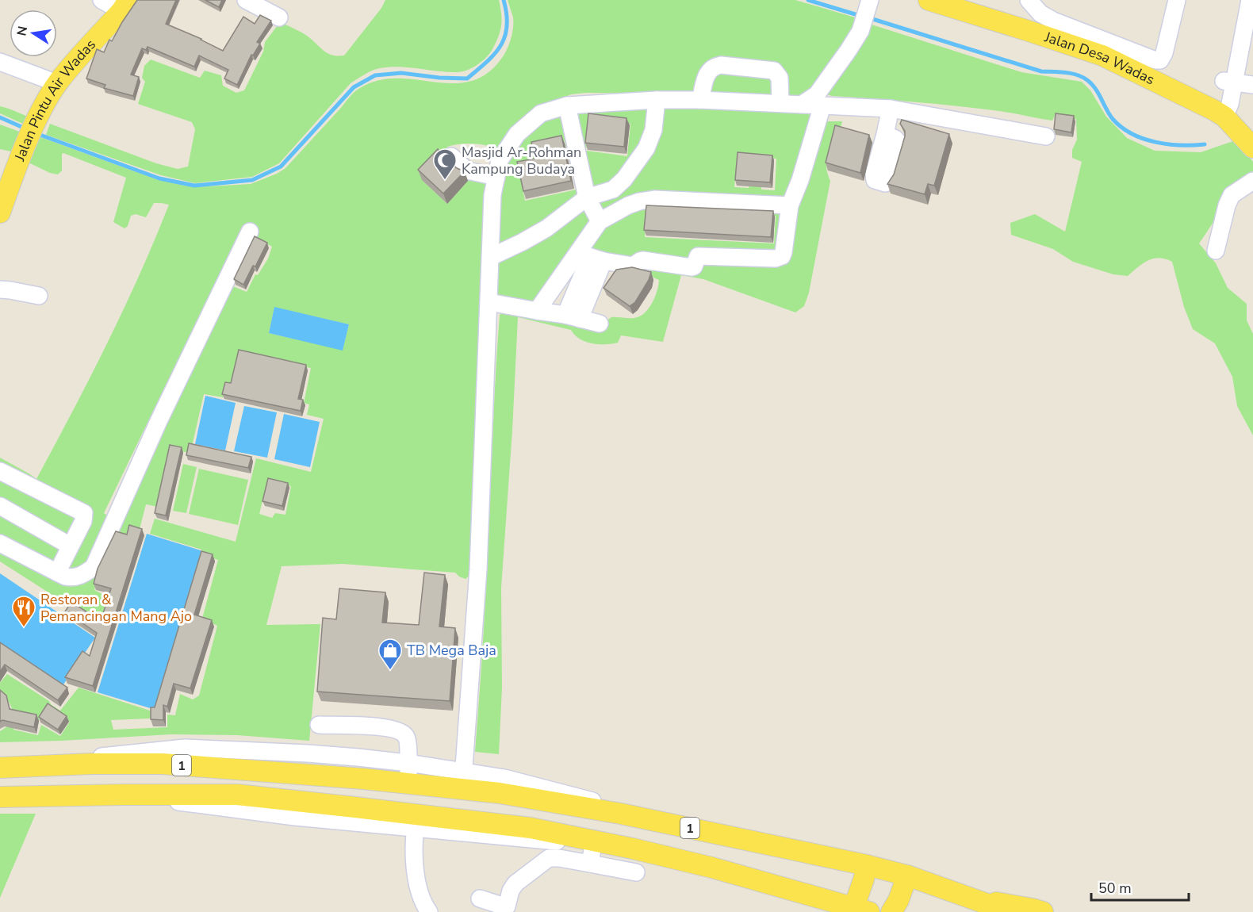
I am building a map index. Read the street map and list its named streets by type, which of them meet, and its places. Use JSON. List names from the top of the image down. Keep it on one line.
{"streets":{"main road":["Jalan Desa Wadas","Jalan Pintu Air Wadas","1"]},"places":{"mosque":["Masjid Ar-Rohman Kampung Budaya"],"restaurant":["Restoran & Pemancingan Mang Ajo"],"shop":["TB Mega Baja"]},"scale_bar":"50 m","north":"left"}
